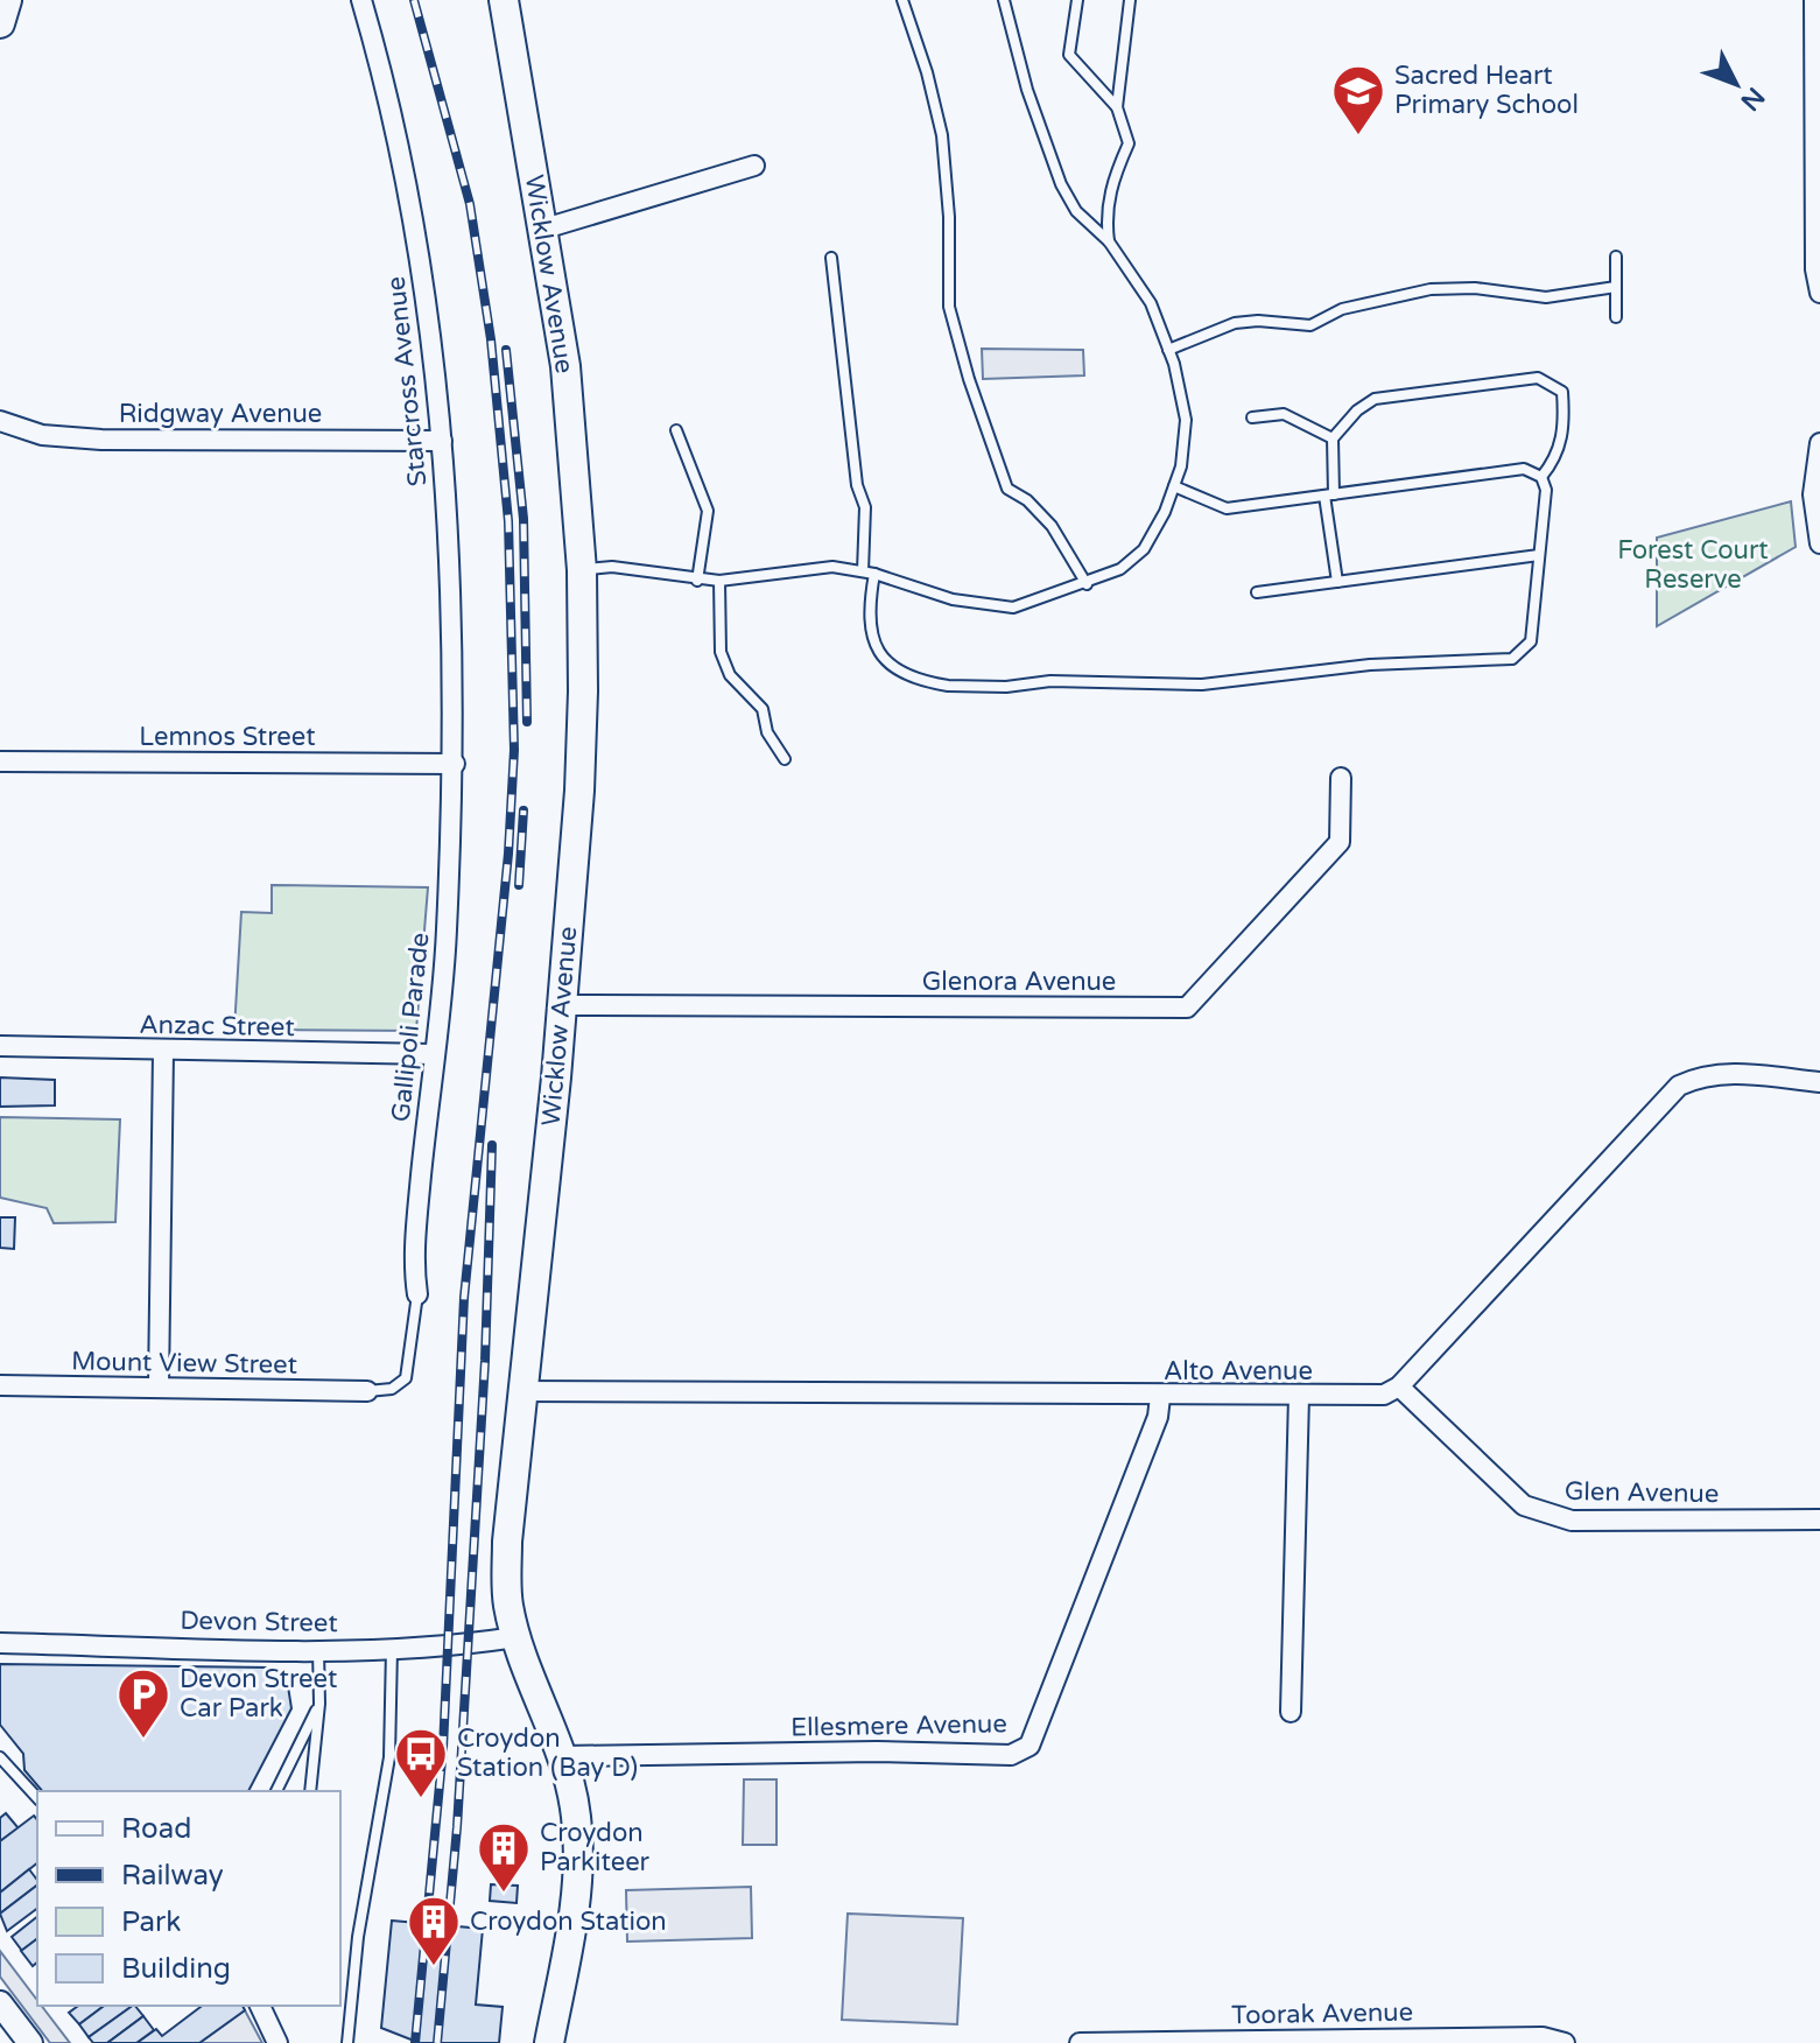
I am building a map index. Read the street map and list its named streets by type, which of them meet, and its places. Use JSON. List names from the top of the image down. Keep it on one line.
{"streets":{"main road":["Wicklow Avenue"],"street":["Starcross Avenue","Ridgway Avenue","Lemnos Street","Glenora Avenue","Anzac Street","Gallipoli Parade","Mount View Street","Alto Avenue","Glen Avenue","Devon Street","Ellesmere Avenue","Toorak Avenue"]},"crossings":[["Wicklow Avenue","Glenora Avenue"],["Wicklow Avenue","Alto Avenue"],["Wicklow Avenue","Devon Street"],["Wicklow Avenue","Ellesmere Avenue"],["Starcross Avenue","Ridgway Avenue"],["Starcross Avenue","Lemnos Street"],["Starcross Avenue","Gallipoli Parade"],["Lemnos Street","Gallipoli Parade"],["Anzac Street","Gallipoli Parade"],["Alto Avenue","Glen Avenue"],["Alto Avenue","Ellesmere Avenue"]],"parks":["Forest Court Reserve"],"places":{"school or university":["Sacred Heart Primary School"],"parking":["Devon Street Car Park"],"bus stop":["Croydon Station (Bay D)"],"building":["Croydon Parkiteer","Croydon Station"]},"legend":["Road","Railway","Park","Building"],"north":"bottom right"}
